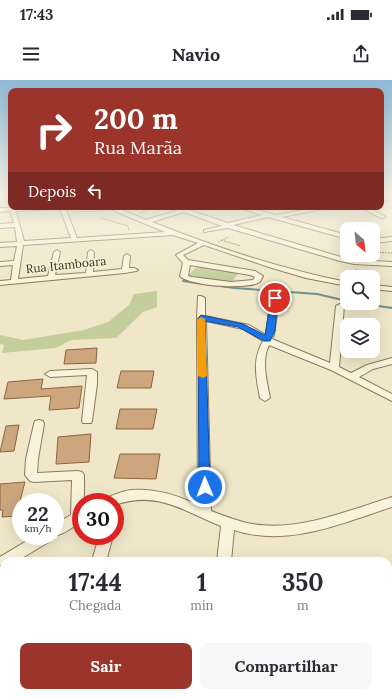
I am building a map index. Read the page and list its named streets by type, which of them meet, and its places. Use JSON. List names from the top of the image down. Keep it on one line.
{"streets":{"street":["Rua Itamboara"]},"north":"bottom right","page":{"status":"17:43","header":"Navio","turn":["200 m","Rua Marãa"],"then":"Depois","speed":"22 km/h","limit":"30","eta":["17:44","Chegada","1","min","350","m"],"buttons":["Sair","Compartilhar"]}}
